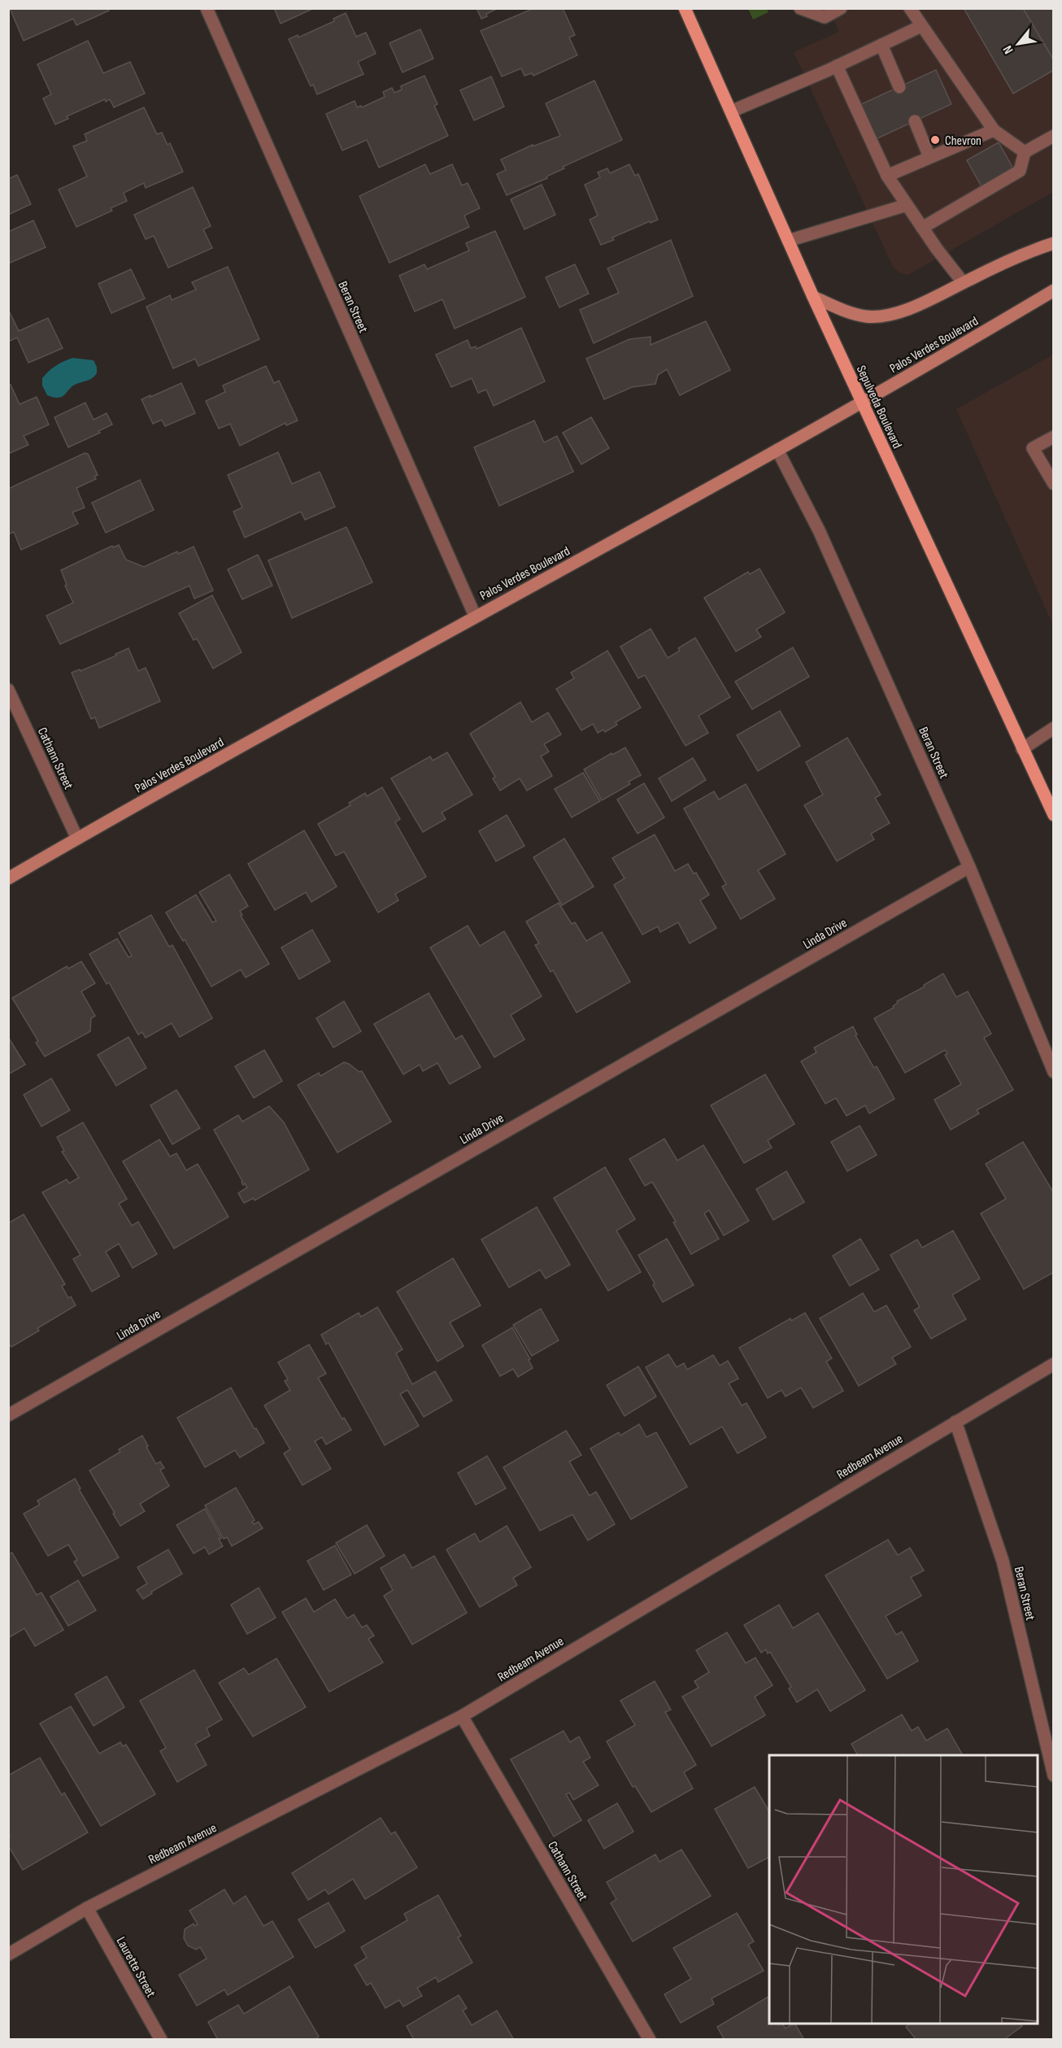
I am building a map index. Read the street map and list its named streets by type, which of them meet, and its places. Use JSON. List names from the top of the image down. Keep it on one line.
{"streets":{"main road":["Palos Verdes Boulevard","Sepulveda Boulevard"],"street":["Beran Street","Cathann Street","Linda Drive","Redbeam Avenue","Laurette Street"]},"crossings":[["Beran Street","Palos Verdes Boulevard"],["Beran Street","Linda Drive"],["Beran Street","Redbeam Avenue"],["Palos Verdes Boulevard","Sepulveda Boulevard"],["Palos Verdes Boulevard","Cathann Street"],["Cathann Street","Redbeam Avenue"],["Redbeam Avenue","Laurette Street"]],"places":["Chevron"],"north":"bottom left"}
